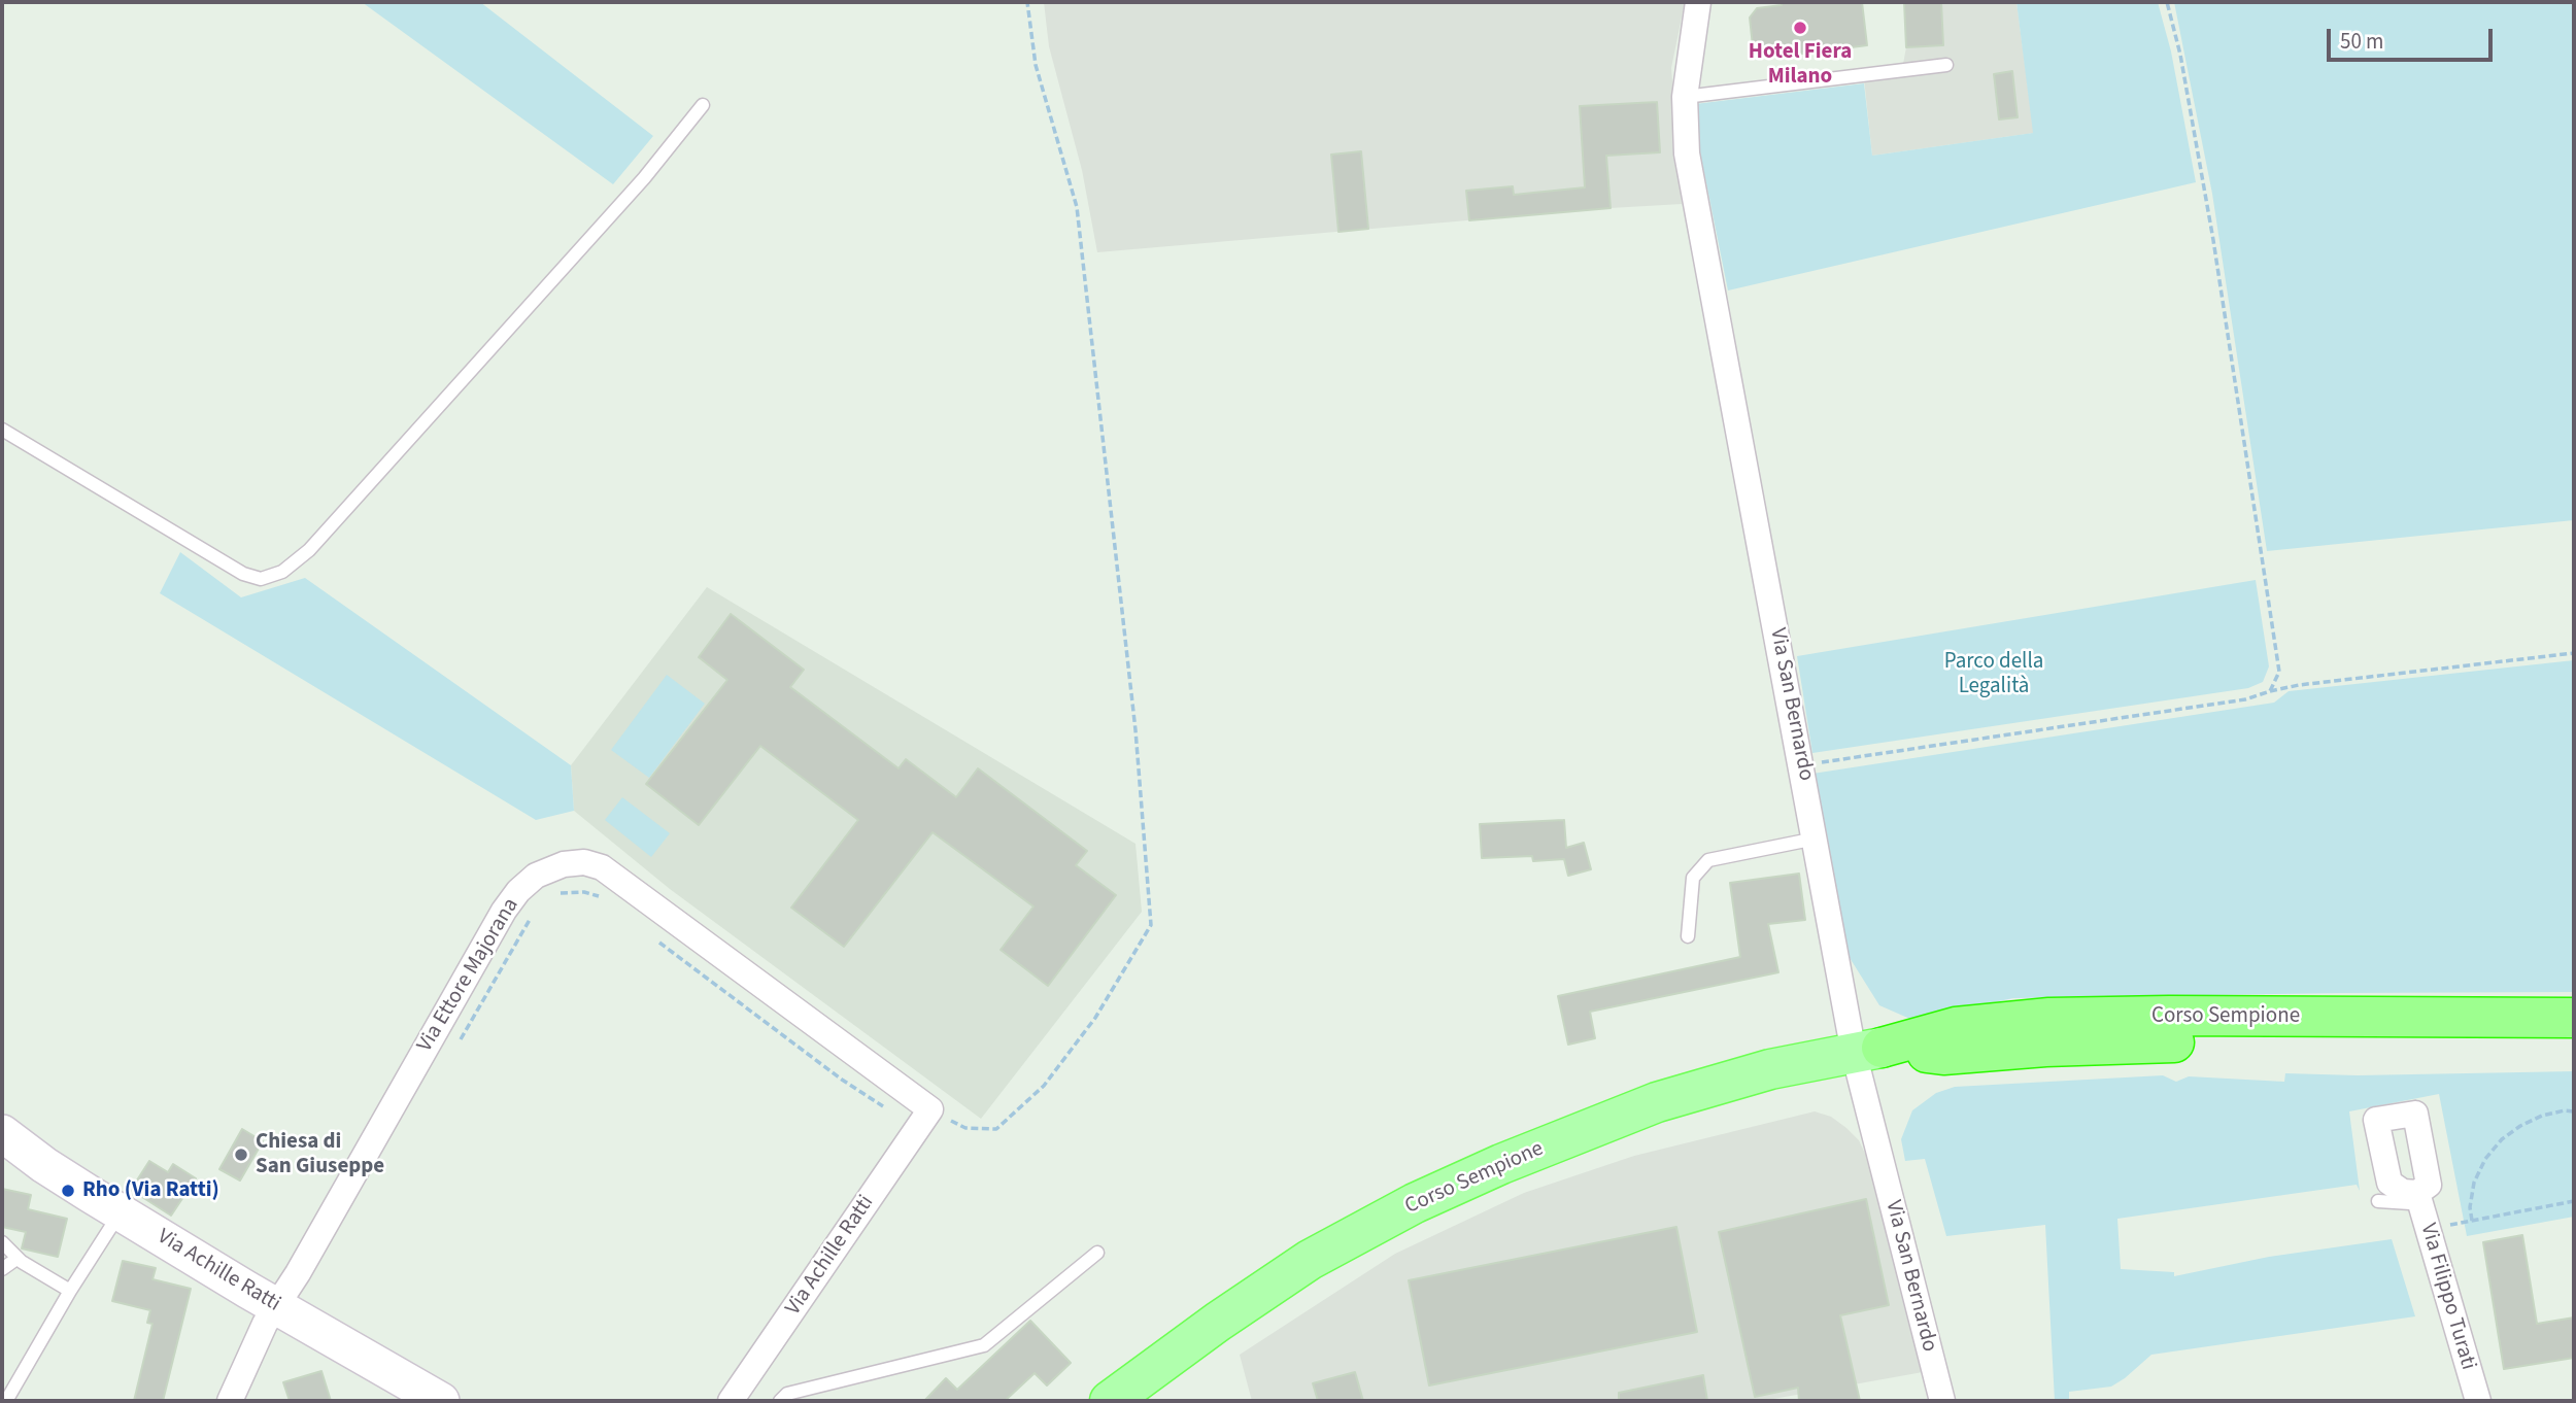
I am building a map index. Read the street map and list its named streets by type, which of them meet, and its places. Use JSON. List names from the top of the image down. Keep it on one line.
{"streets":{"highway":["Corso Sempione"],"street":["Via San Bernardo","Via Ettore Majorana","Via Achille Ratti","Via Filippo Turati"]},"crossings":[["Via San Bernardo","Corso Sempione"],["Via Ettore Majorana","Via Achille Ratti"]],"parks":["Parco della Legalità"],"places":["Hotel Fiera Milano","Chiesa di San Giuseppe","Rho (Via Ratti)"],"scale_bar":"50 m"}
